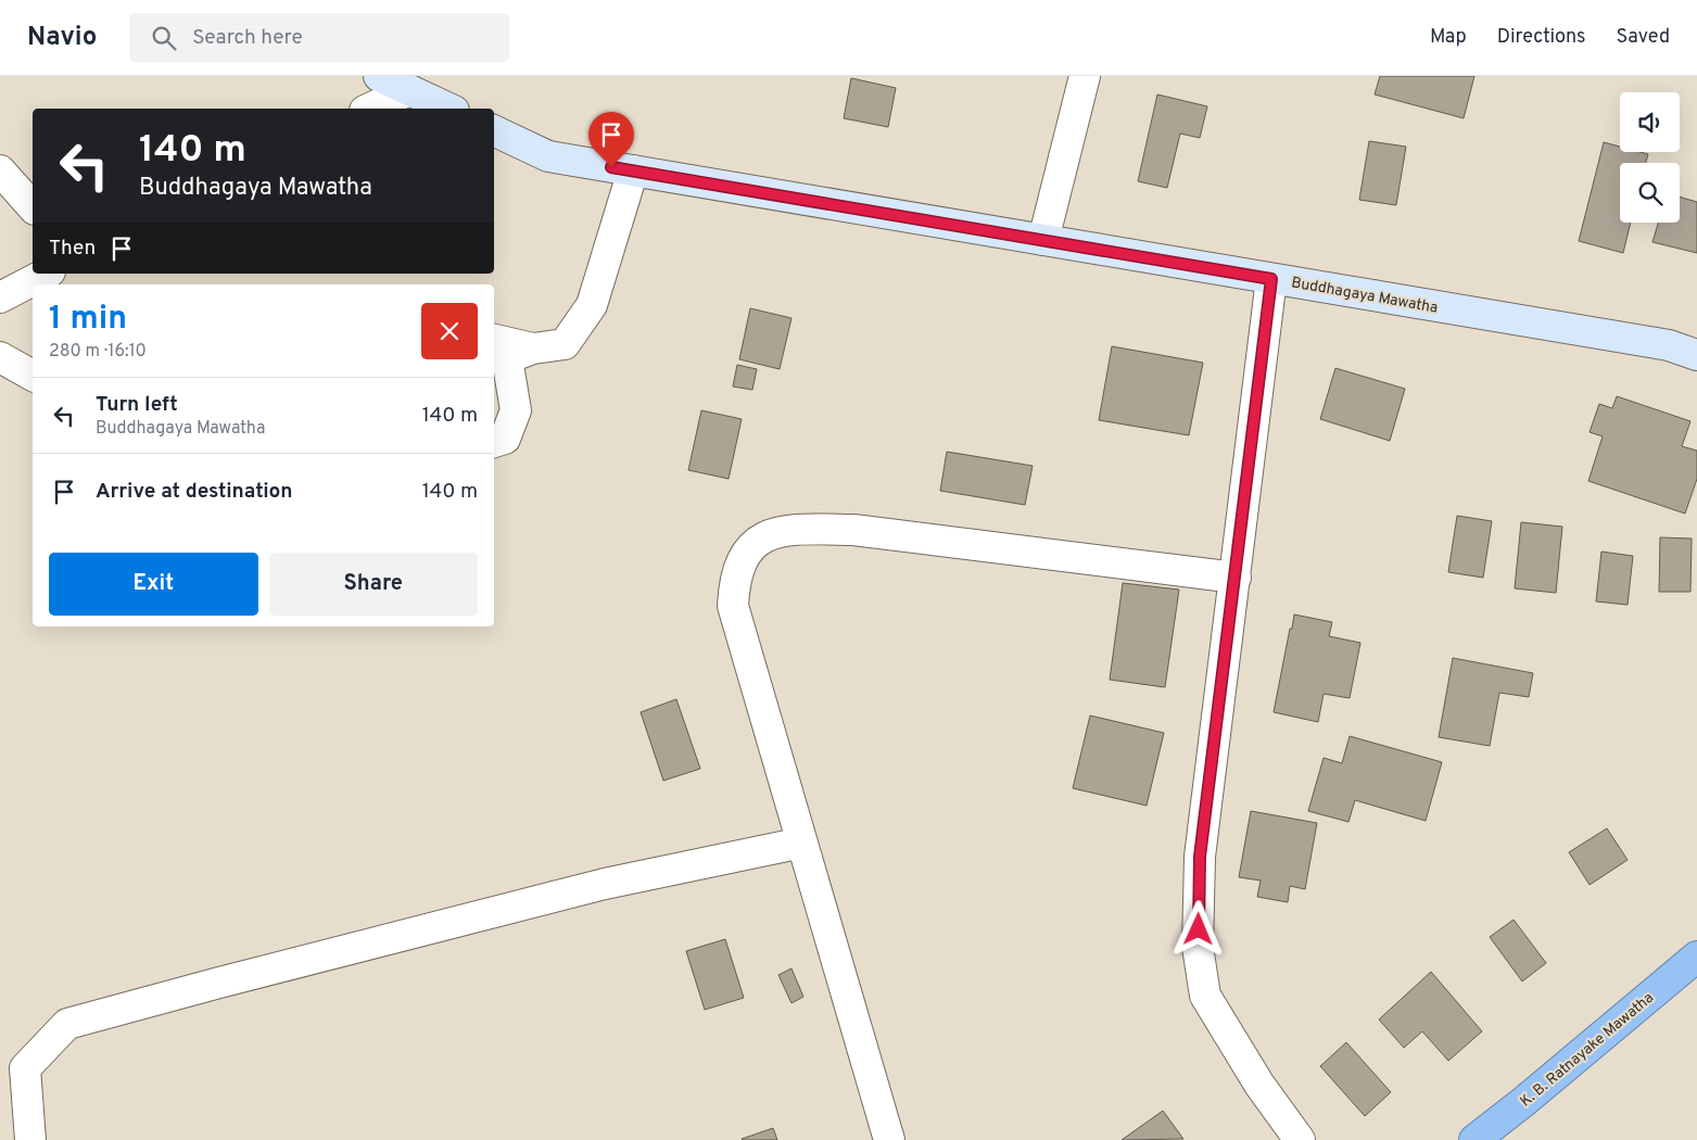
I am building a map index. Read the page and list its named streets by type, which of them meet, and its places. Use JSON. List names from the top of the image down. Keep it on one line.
{"streets":{"highway":["K. B. Ratnayake Mawatha"],"main road":["Buddhagaya Mawatha"]},"page":{"header":"Navio","search":"Search here","nav":["Map","Directions","Saved"],"turn":["140 m","Buddhagaya Mawatha"],"then":"Then","heading":["1 min","280 m · 16:10"],"list":[{"name":"Turn left","note":"Buddhagaya Mawatha","value":"140 m"},{"name":"Arrive at destination","value":"140 m"}],"buttons":["Exit","Share"]}}
